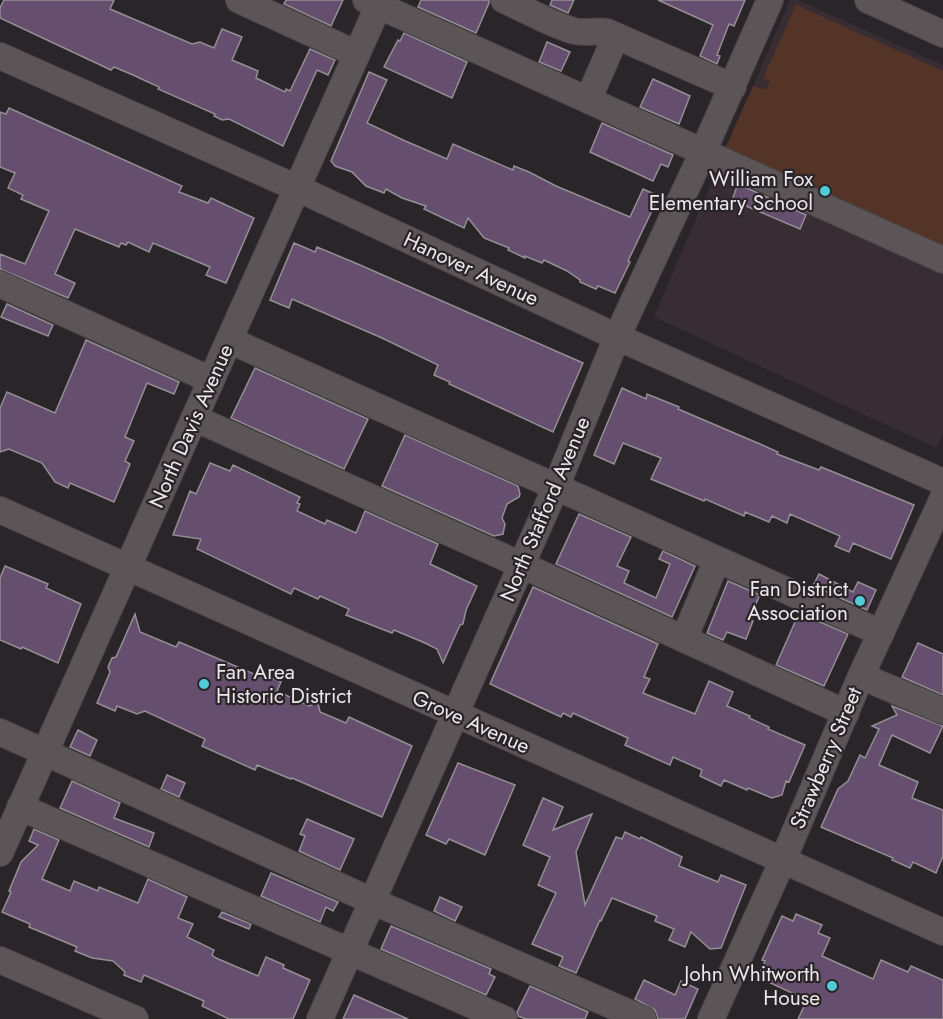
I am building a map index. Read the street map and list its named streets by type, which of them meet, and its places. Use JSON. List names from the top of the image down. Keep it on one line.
{"streets":{"street":["Hanover Avenue","North Davis Avenue","North Stafford Avenue","Grove Avenue","Strawberry Street"]},"crossings":[["Hanover Avenue","North Davis Avenue"],["Hanover Avenue","North Stafford Avenue"],["North Davis Avenue","Grove Avenue"],["North Stafford Avenue","Grove Avenue"],["Grove Avenue","Strawberry Street"]],"places":["William Fox Elementary School","Fan District Association","Fan Area Historic District","John Whitworth House"]}
